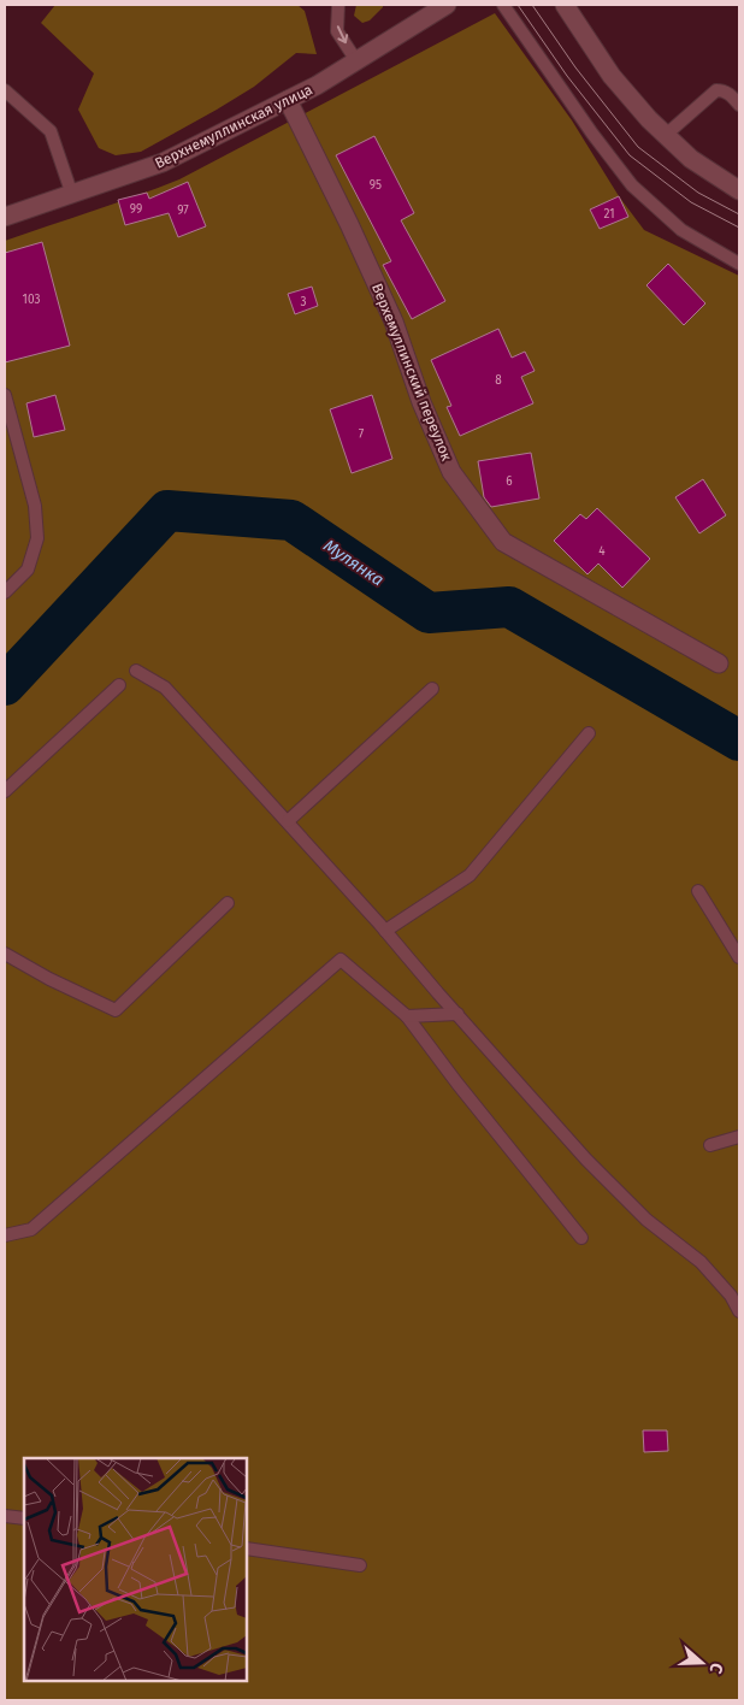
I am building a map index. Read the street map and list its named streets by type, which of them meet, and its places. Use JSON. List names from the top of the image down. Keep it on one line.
{"streets":{"street":["Верхнемуллинская улица","Верхемуллинский переулок"]},"crossings":[["Верхнемуллинская улица","Верхемуллинский переулок"]],"water":["Мулянка"],"house_numbers":["95","99","97","21","103","3","8","7","6","4"],"north":"right"}
